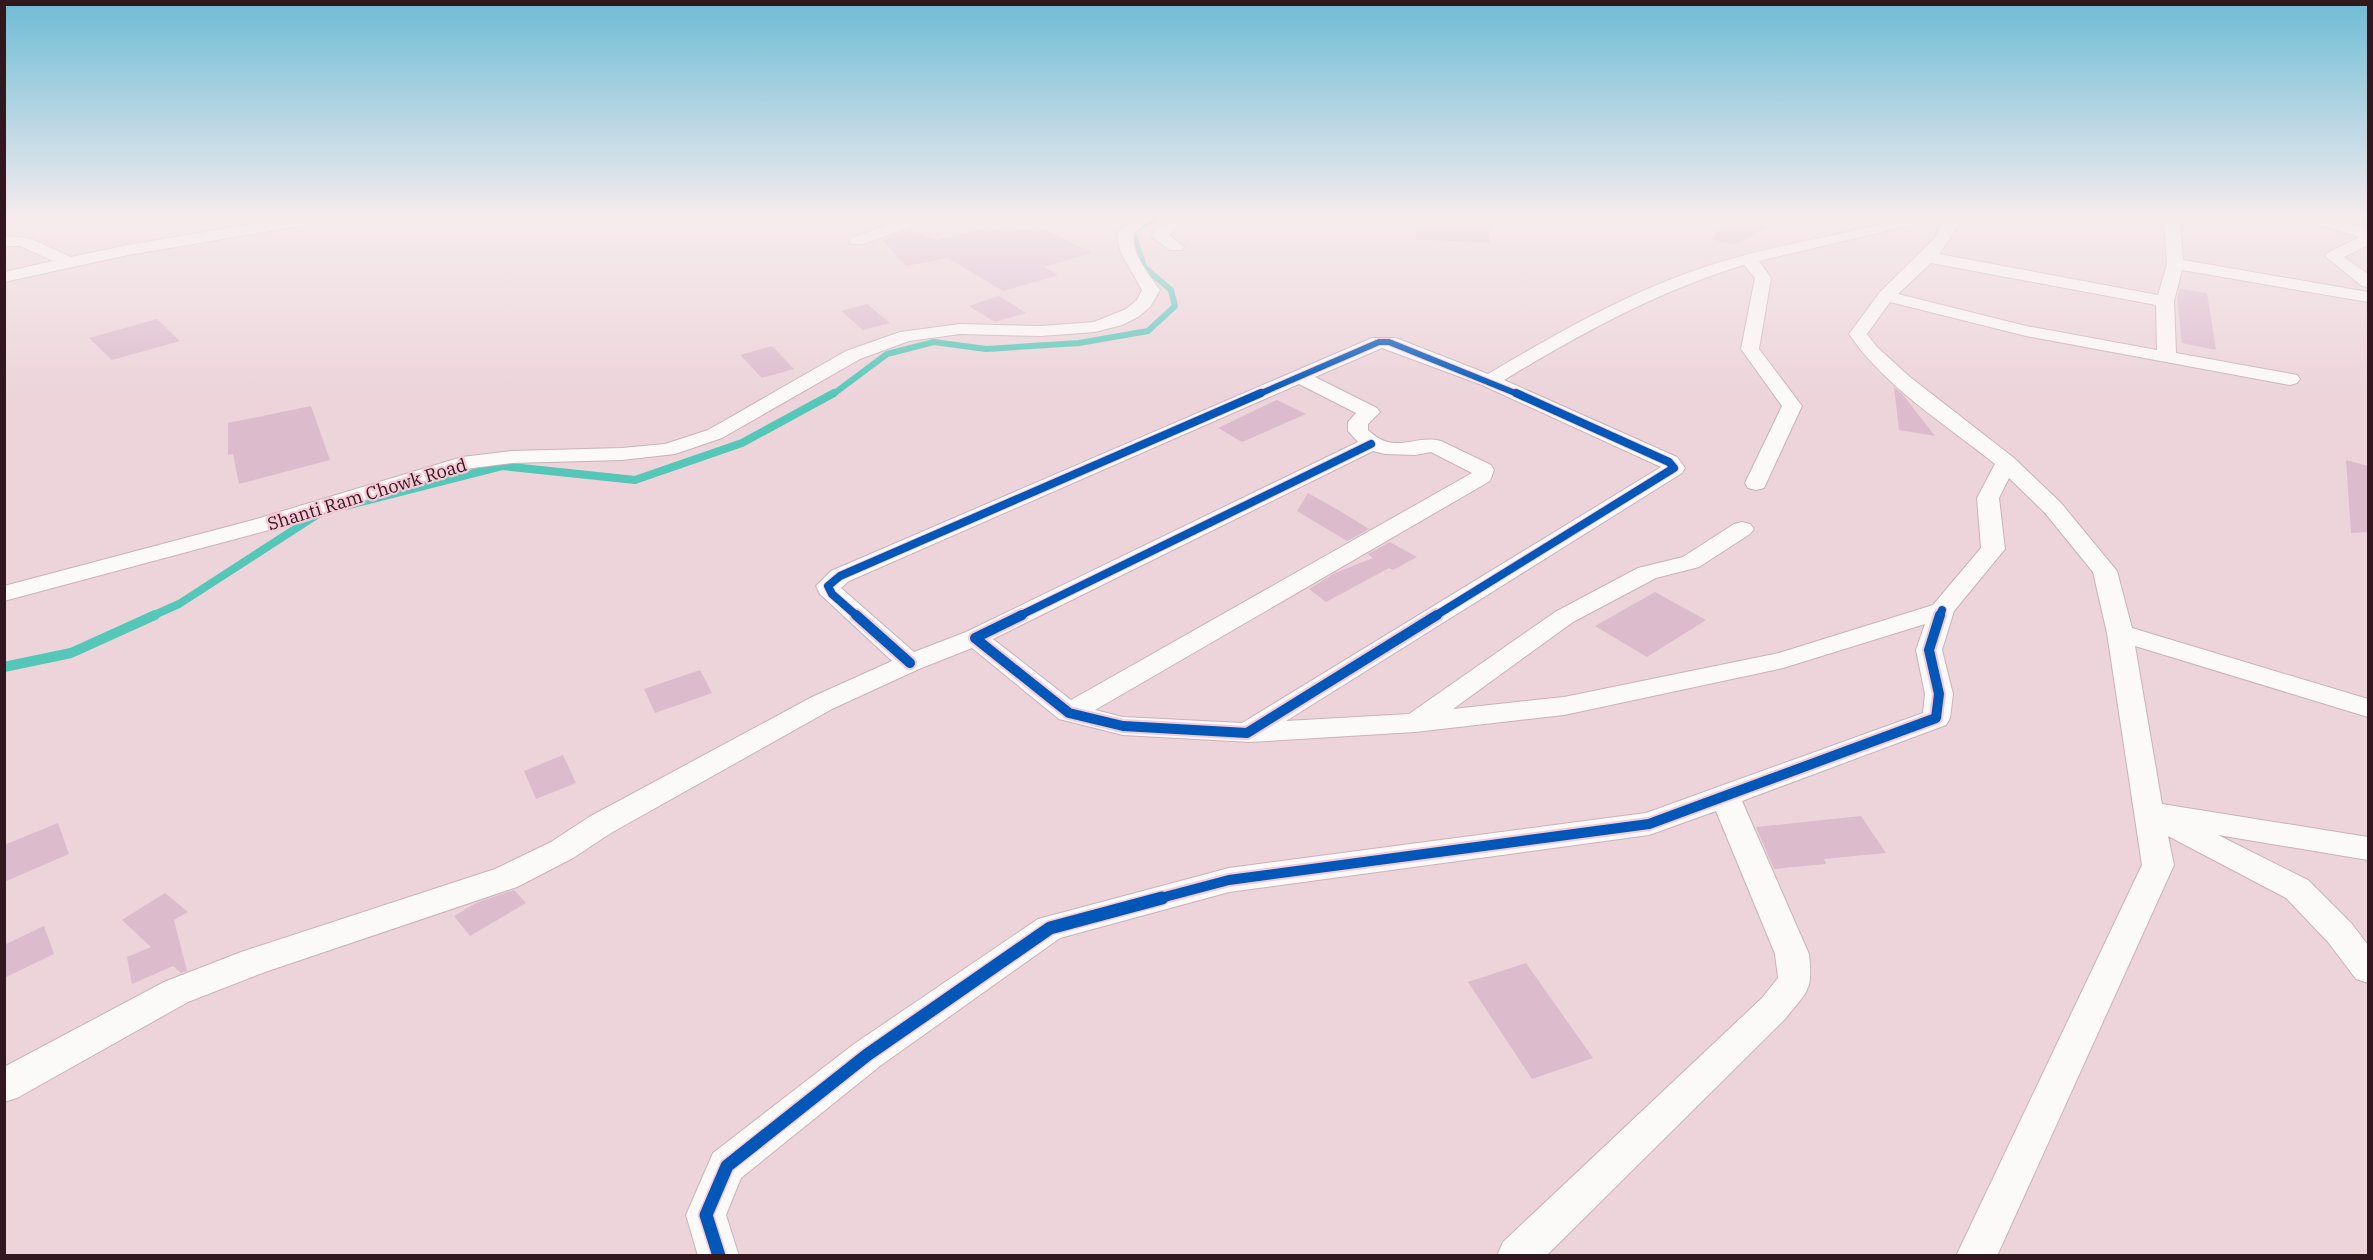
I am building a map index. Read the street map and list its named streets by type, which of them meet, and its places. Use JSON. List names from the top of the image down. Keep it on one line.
{"streets":{"street":["Shanti Ram Chowk Road"]}}
